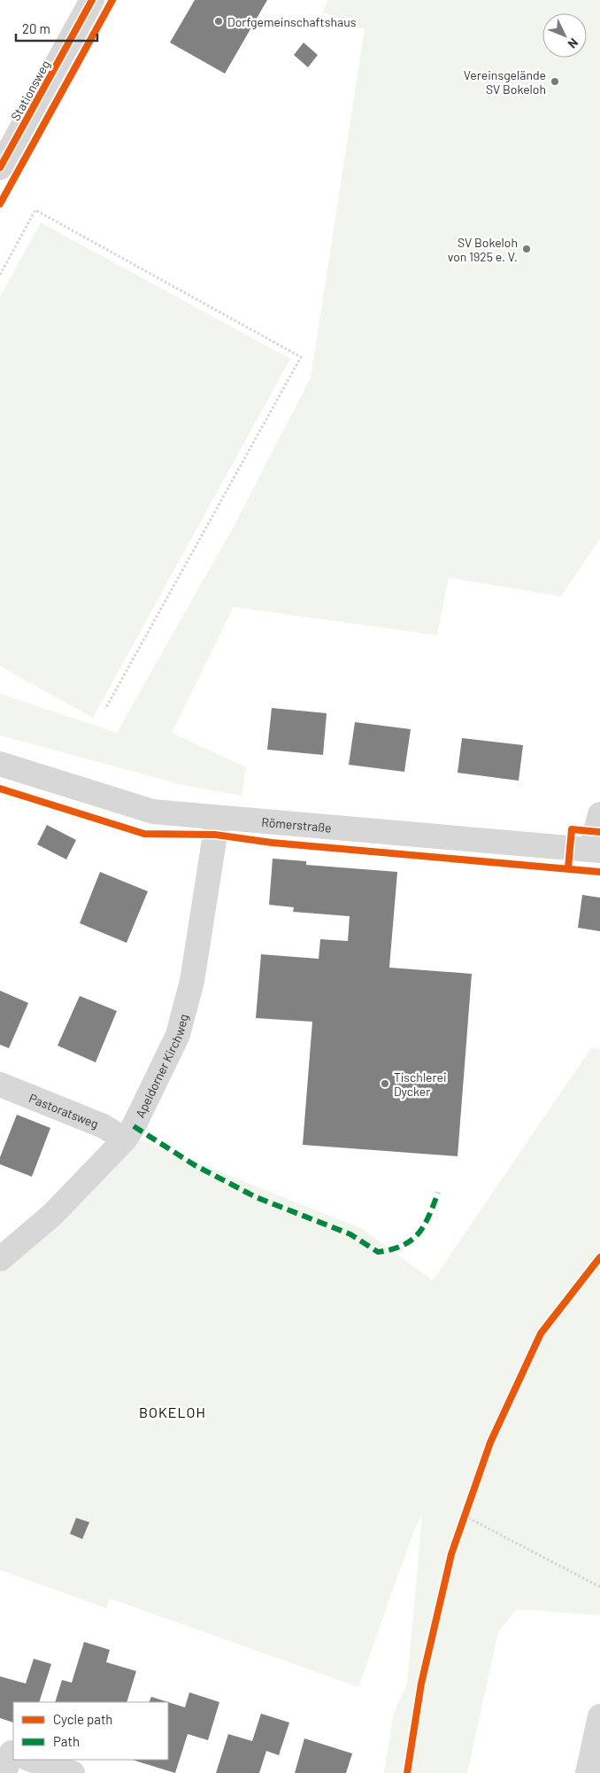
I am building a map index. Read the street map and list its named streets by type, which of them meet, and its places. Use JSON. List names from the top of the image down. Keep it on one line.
{"streets":{"street":["Stationsweg","Römerstraße","Apeldorner Kirchweg","Pastoratsweg"]},"crossings":[["Römerstraße","Apeldorner Kirchweg"],["Apeldorner Kirchweg","Pastoratsweg"]],"districts":["BOKELOH"],"places":["Dorfgemeinschaftshaus","Vereinsgelände SV Bokeloh","SV Bokeloh von 1925 e. V.","Tischlerei Dycker"],"legend":["Cycle path","Path"],"scale_bar":"20 m","north":"bottom right"}
